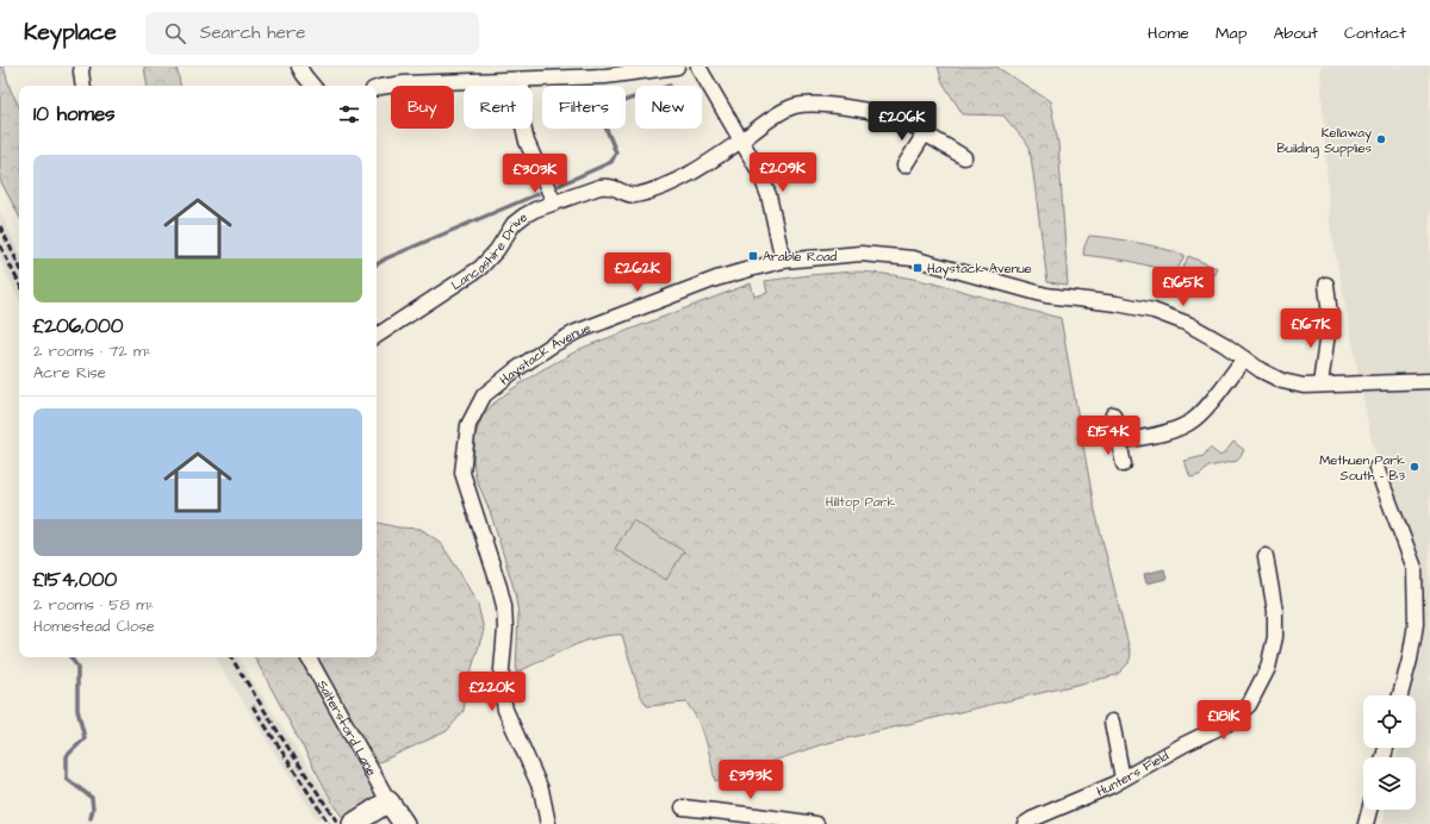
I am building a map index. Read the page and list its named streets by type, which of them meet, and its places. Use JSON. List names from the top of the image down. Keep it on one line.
{"streets":{"main road":["Saltersford Lane"],"street":["Lancashire Drive","Haystack Avenue","Hunters Field"]},"parks":["Hilltop Park"],"places":{"other":["Kellaway Building Supplies","Methuen Park South - B3"],"transit":["Arable Road","Haystack Avenue"]},"page":{"header":"Keyplace","search":"Search here","nav":["Home","Map","About","Contact"],"chip":["Buy","Rent","Filters","New"],"heading":"10 homes","price":["£206K","£209K","£303K","£262K","£165K","£167K","£154K","£220K","£181K","£393K"],"list":[{"name":"£206,000","note":"2 rooms · 72 m² · Acre Rise"},{"name":"£154,000","note":"2 rooms · 58 m² · Homestead Close"}]}}
